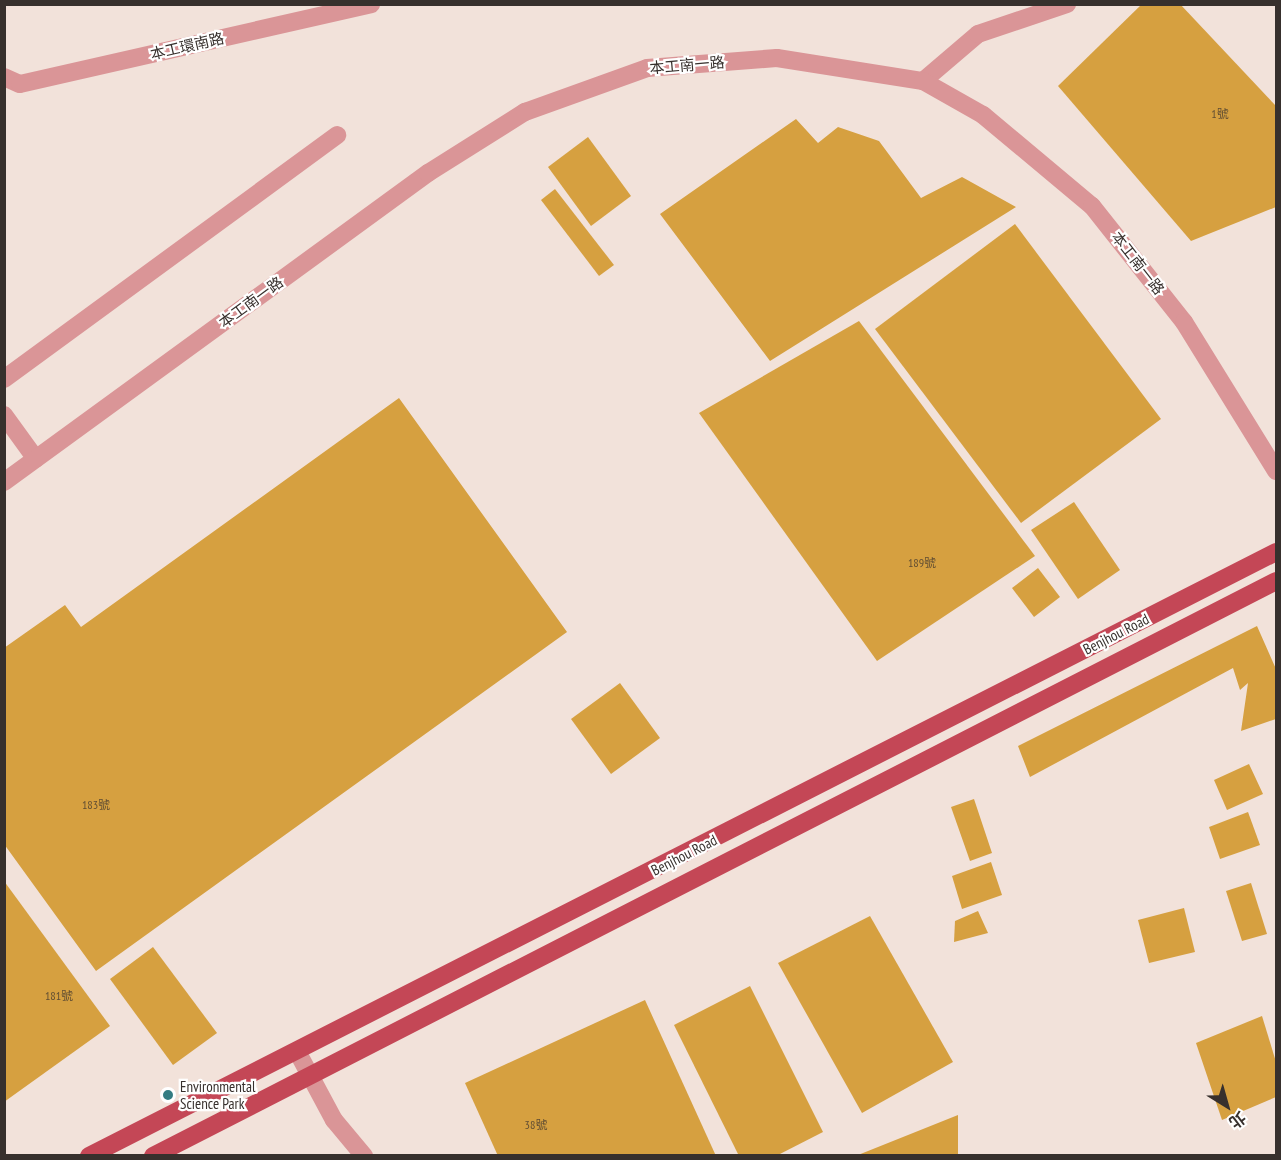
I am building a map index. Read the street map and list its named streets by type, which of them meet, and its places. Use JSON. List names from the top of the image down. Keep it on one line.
{"streets":{"main road":["Benjhou Road"],"street":["本工環南路","本工南一路"]},"places":["Environmental Science Park"],"house_numbers":["1號","189號","183號","181號","38號"],"north":"bottom right"}
